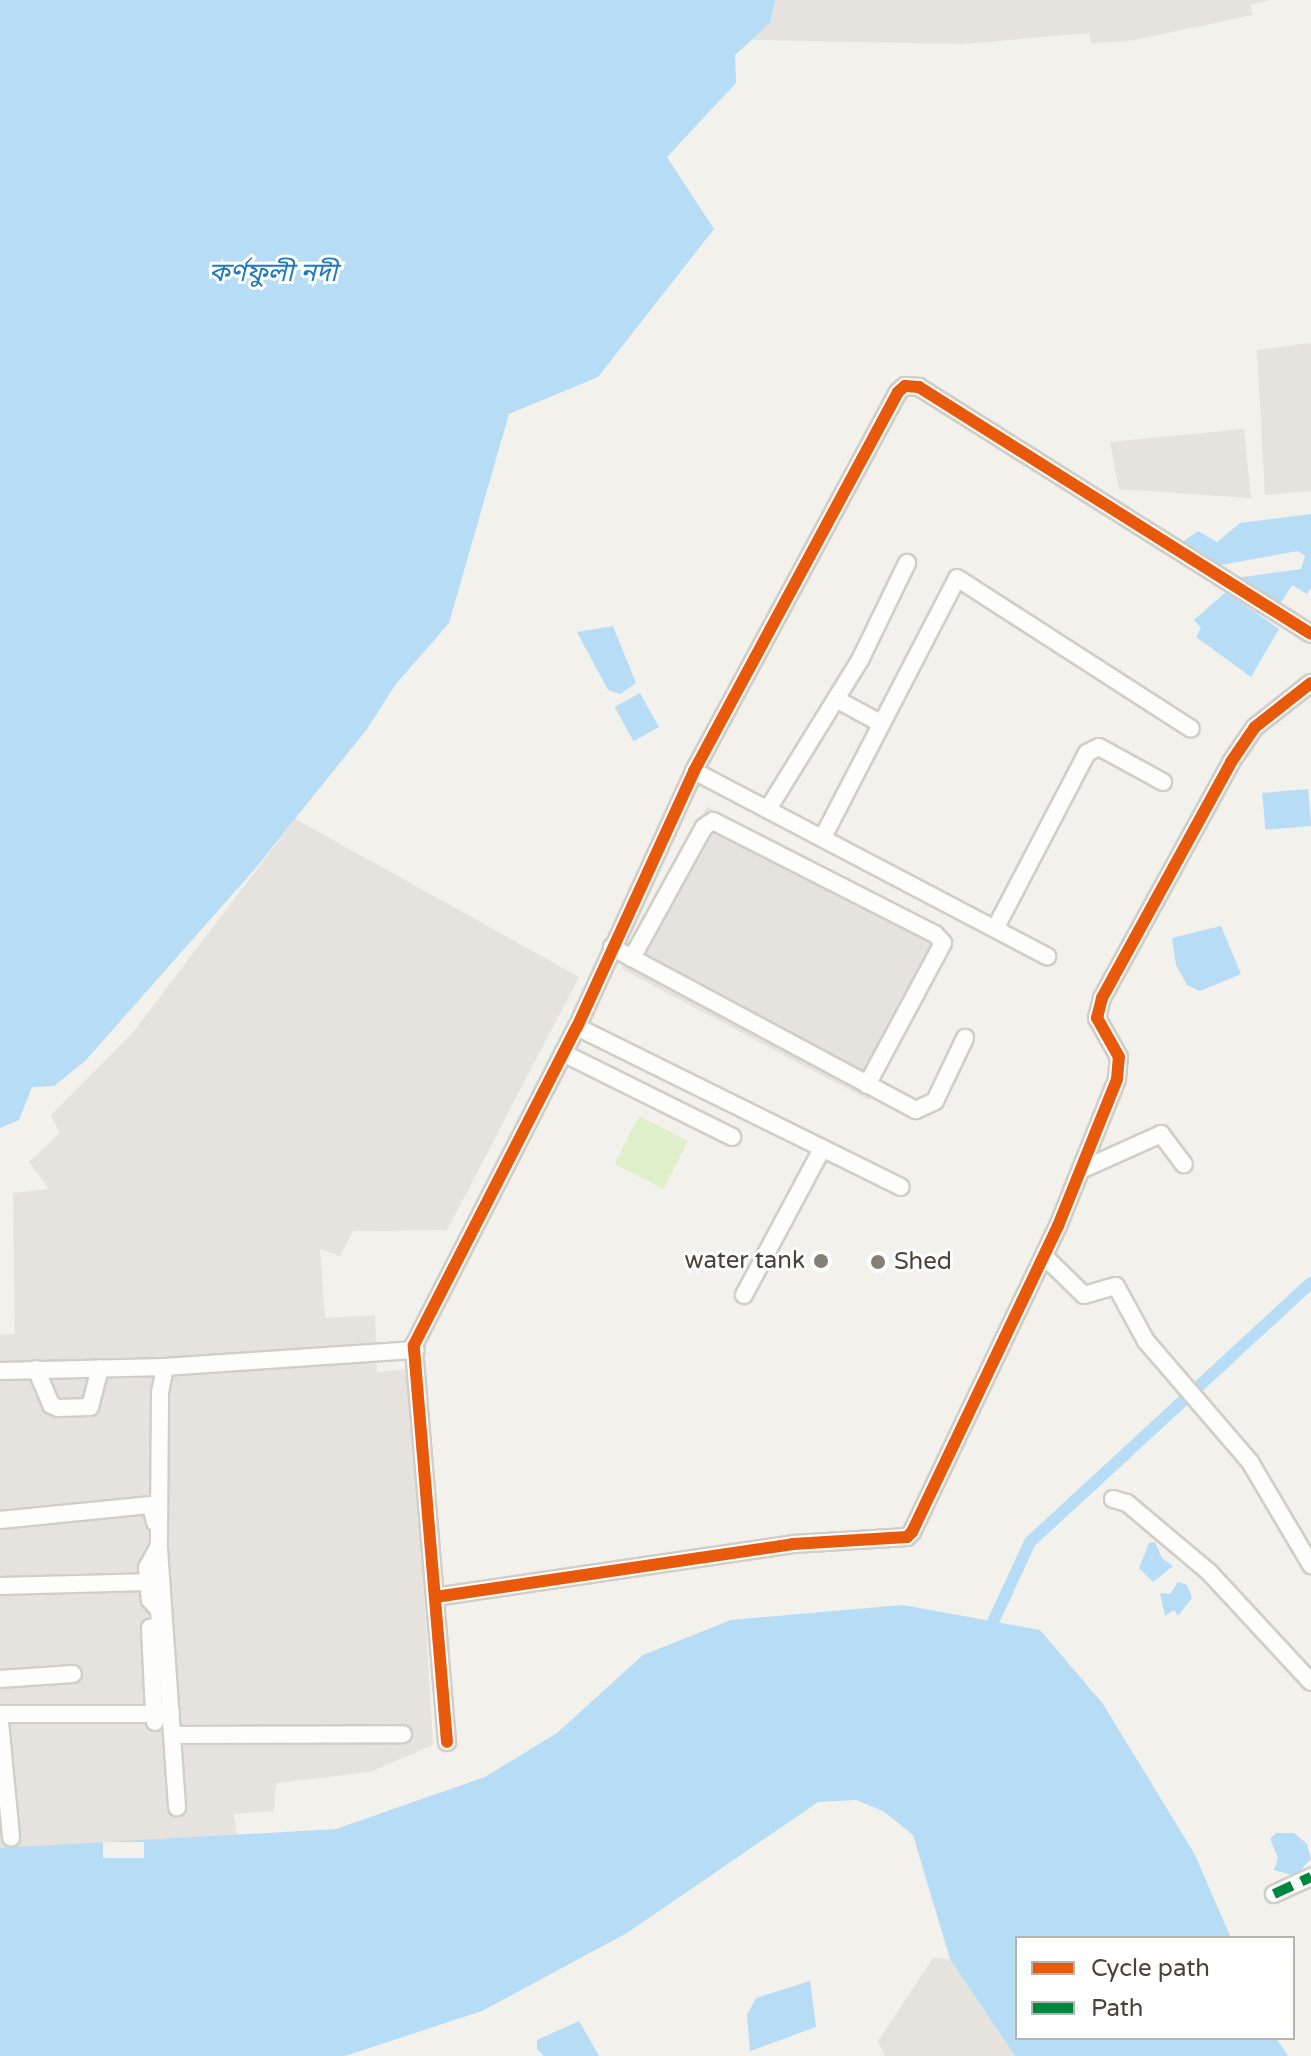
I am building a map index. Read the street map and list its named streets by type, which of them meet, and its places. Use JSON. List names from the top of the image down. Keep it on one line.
{"water":["কর্ণফুলী নদী"],"places":["water tank","Shed"],"legend":["Cycle path","Path"]}
